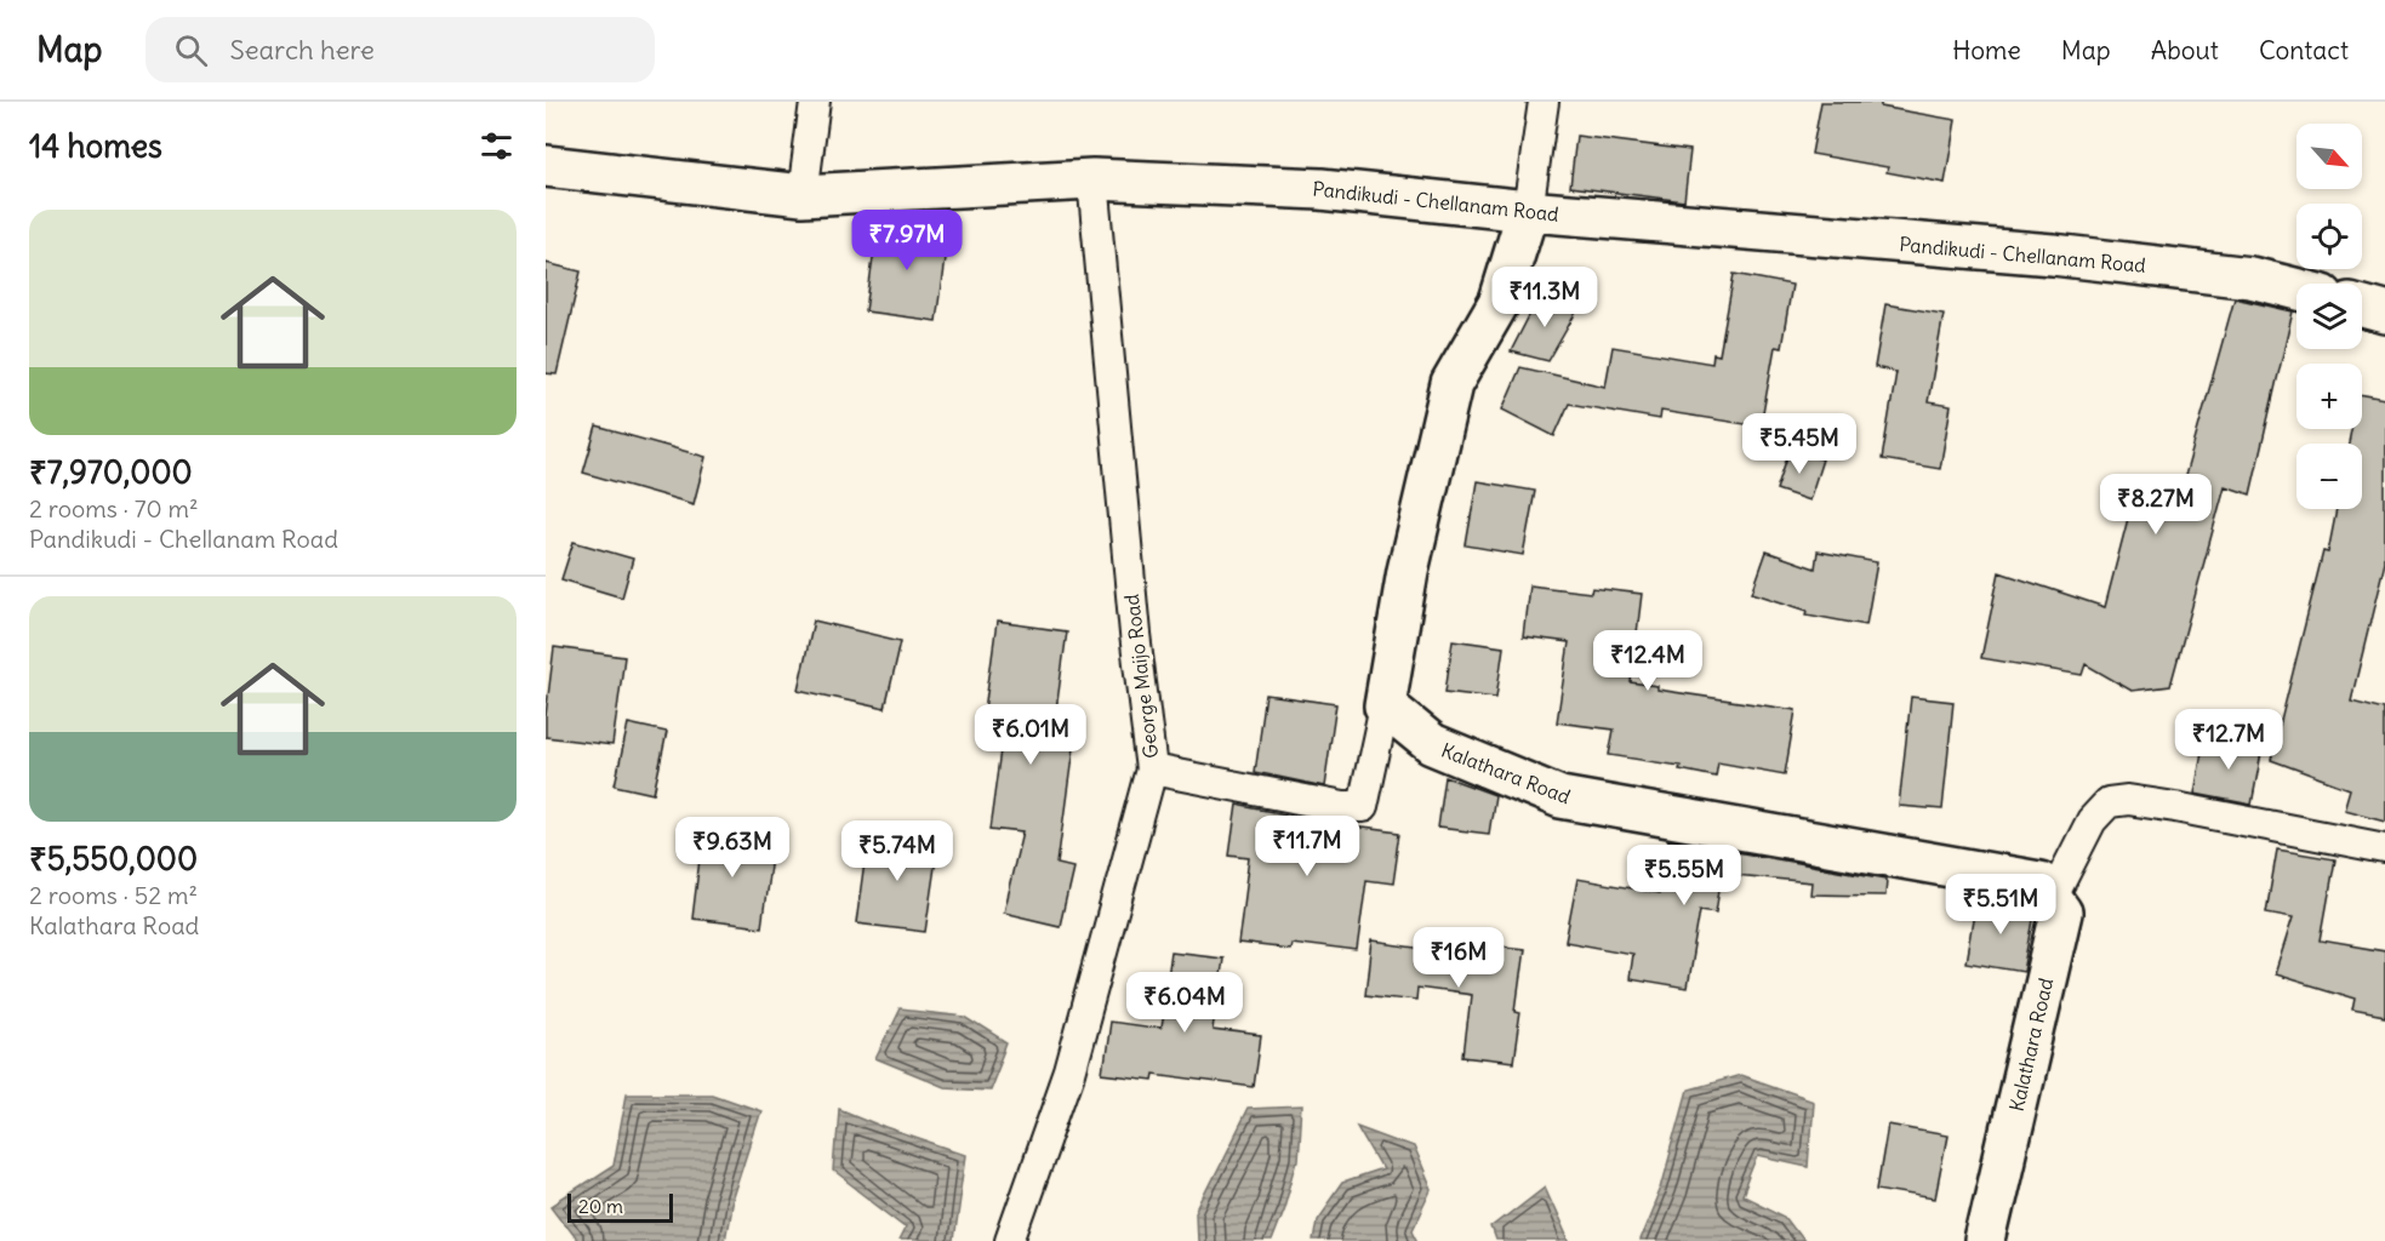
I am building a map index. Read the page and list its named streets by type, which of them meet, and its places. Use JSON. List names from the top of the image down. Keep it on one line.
{"streets":{"main road":["Pandikudi - Chellanam Road","Kalathara Road"],"street":["George Maijo Road"]},"crossings":[["Pandikudi - Chellanam Road","George Maijo Road"]],"scale_bar":"20 m","north":"bottom right","page":{"header":"Map","search":"Search here","nav":["Home","Map","About","Contact"],"heading":"14 homes","map_buttons":["+","−"],"list":[{"name":"₹7,970,000","note":"2 rooms · 70 m² · Pandikudi - Chellanam Road"},{"name":"₹5,550,000","note":"2 rooms · 52 m² · Kalathara Road"}],"price":["₹7.97M","₹11.3M","₹5.45M","₹8.27M","₹12.4M","₹6.01M","₹12.7M","₹11.7M","₹9.63M","₹5.74M","₹5.55M","₹5.51M","₹16M","₹6.04M"],"scale":"20 m"}}
